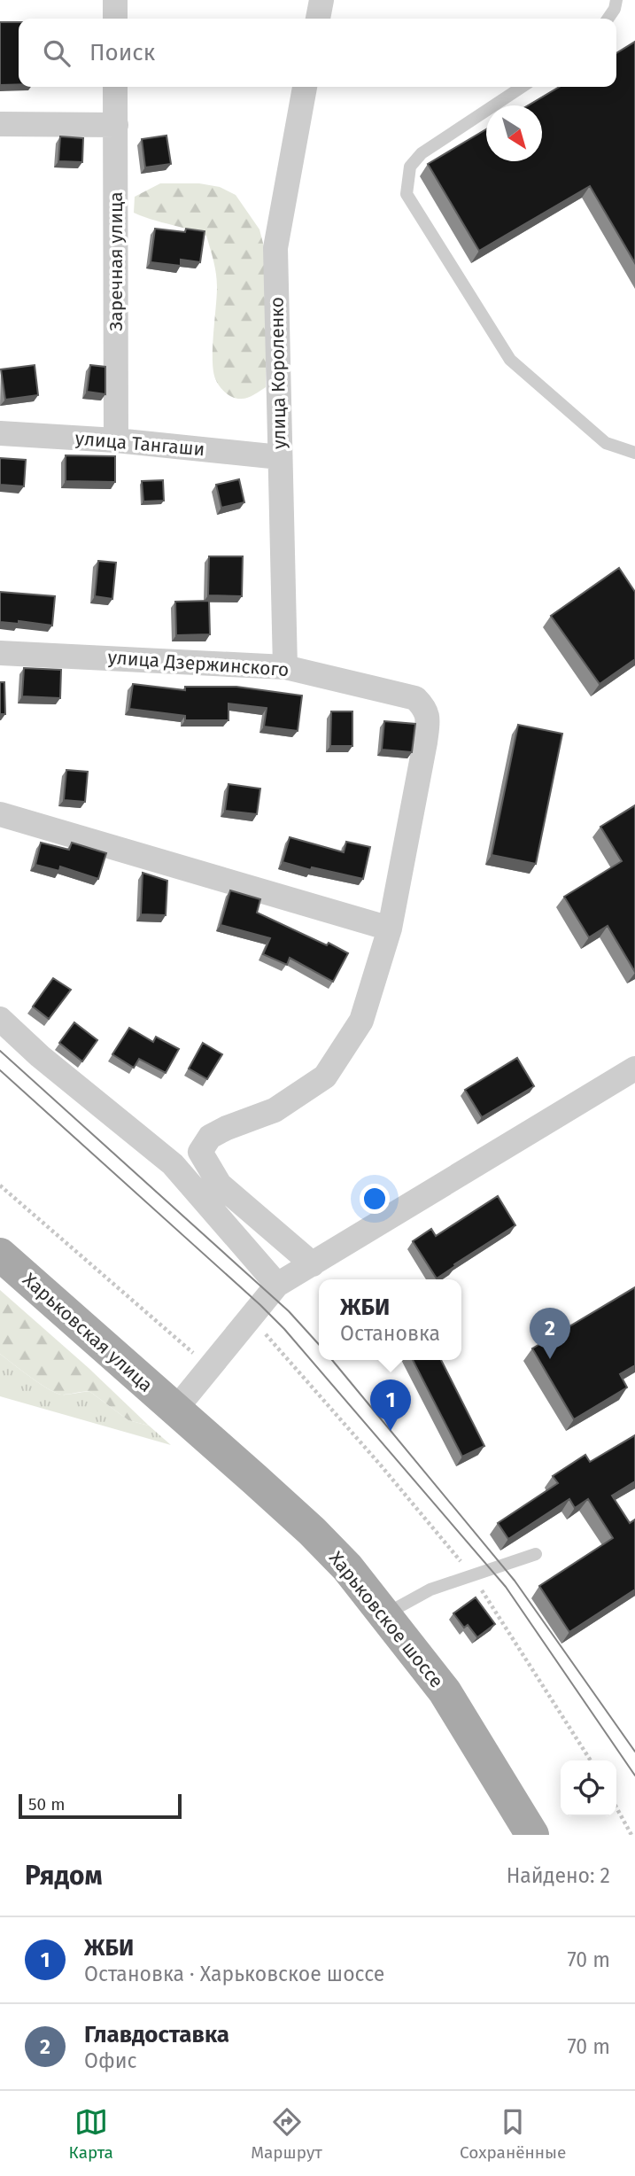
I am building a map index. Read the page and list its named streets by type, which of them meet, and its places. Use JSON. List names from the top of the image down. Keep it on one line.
{"streets":{"main road":["Харьковская улица","Харьковское шоссе"],"street":["Заречная улица","улица Короленко","улица Тангаши","улица Дзержинского"]},"crossings":[["Заречная улица","улица Тангаши"],["улица Короленко","улица Тангаши"],["улица Короленко","улица Дзержинского"],["Харьковская улица","Харьковское шоссе"]],"scale_bar":"50 m","north":"bottom right","page":{"search":"Поиск","popup":["ЖБИ","Остановка"],"pins":["2","1"],"scale":"50 m","heading":["Рядом","Найдено: 2"],"list":[{"mark":"1","name":"ЖБИ","note":"Остановка · Харьковское шоссе","value":"70 m"},{"mark":"2","name":"Главдоставка","note":"Офис","value":"70 m"}],"nav":["Карта","Маршрут","Сохранённые"]}}
